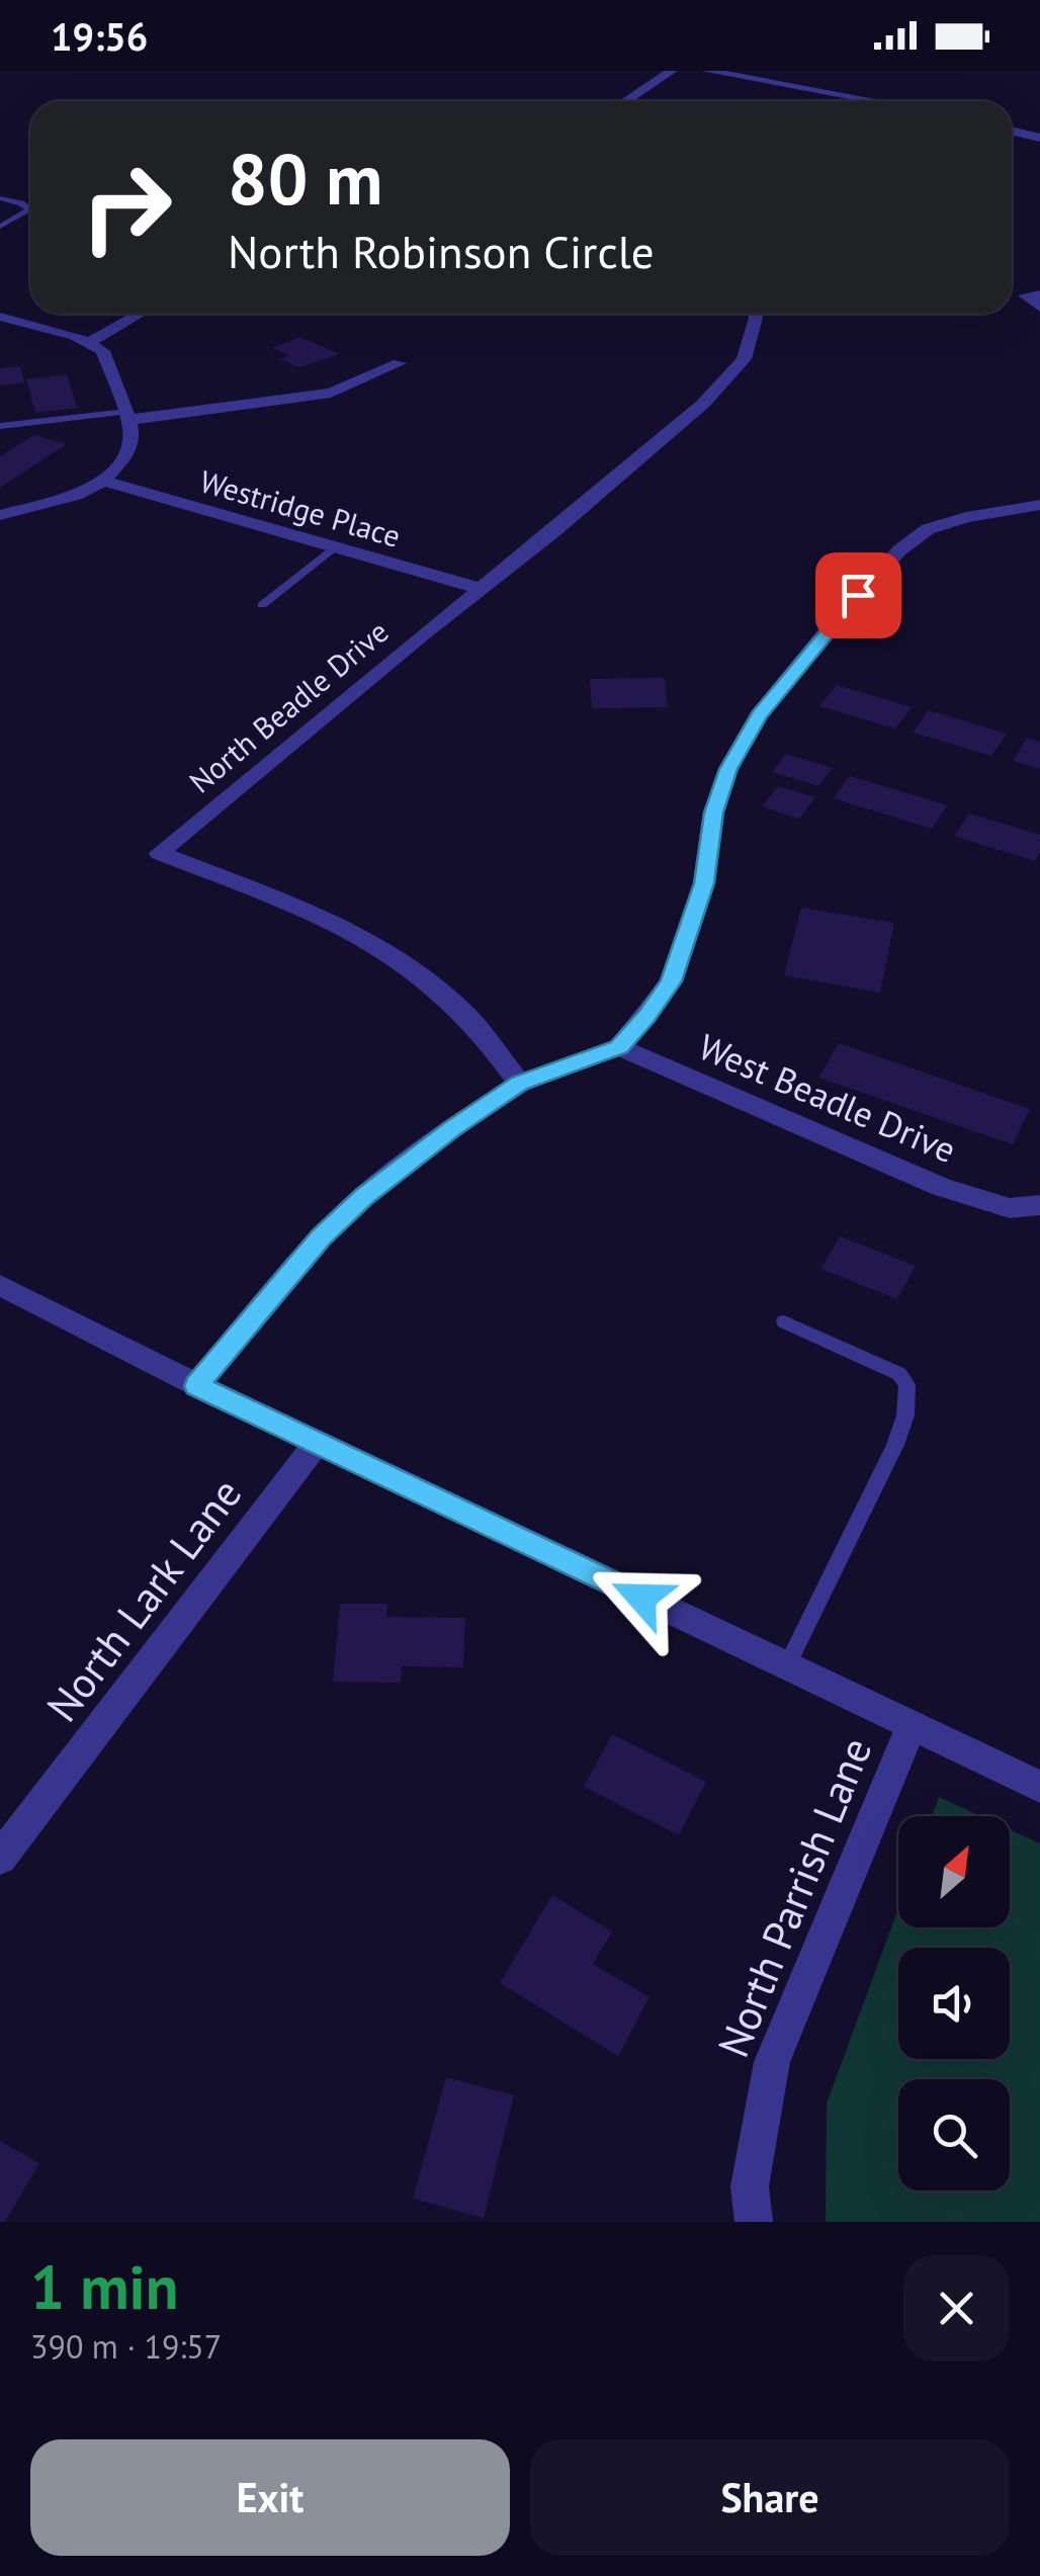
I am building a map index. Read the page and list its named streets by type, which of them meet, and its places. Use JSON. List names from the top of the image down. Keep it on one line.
{"streets":{"street":["Westridge Place","North Beadle Drive","West Beadle Drive","North Lark Lane","North Parrish Lane"]},"crossings":[["Westridge Place","North Beadle Drive"]],"north":"top right","page":{"status":"19:56","turn":["80 m","North Robinson Circle"],"heading":["1 min","390 m · 19:57"],"buttons":["Exit","Share"]}}
